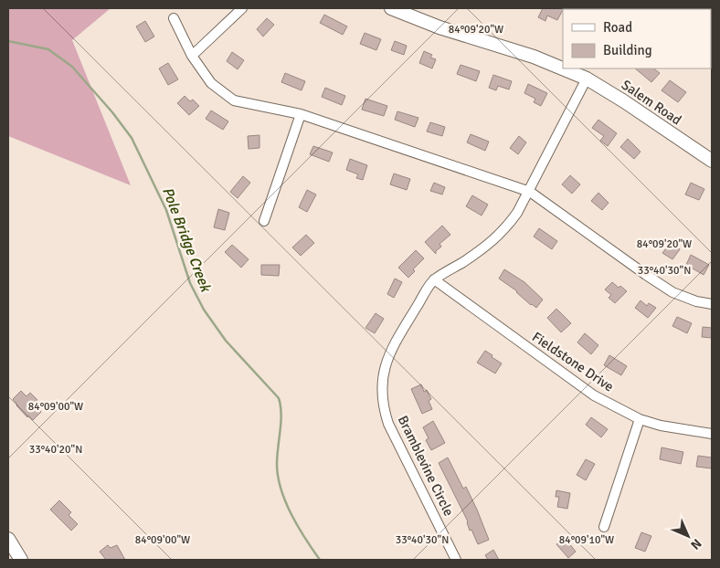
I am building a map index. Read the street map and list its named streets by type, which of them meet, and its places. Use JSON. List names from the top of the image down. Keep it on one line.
{"streets":{"street":["Salem Road","Fieldstone Drive","Bramblevine Circle"]},"crossings":[["Salem Road","Bramblevine Circle"],["Fieldstone Drive","Bramblevine Circle"]],"water":["Pole Bridge Creek"],"legend":["Road","Building"],"north":"bottom right","coordinates":["84°09'20\"W","33°40'30\"N","84°09'00\"W","33°40'20\"N","84°09'10\"W"]}
